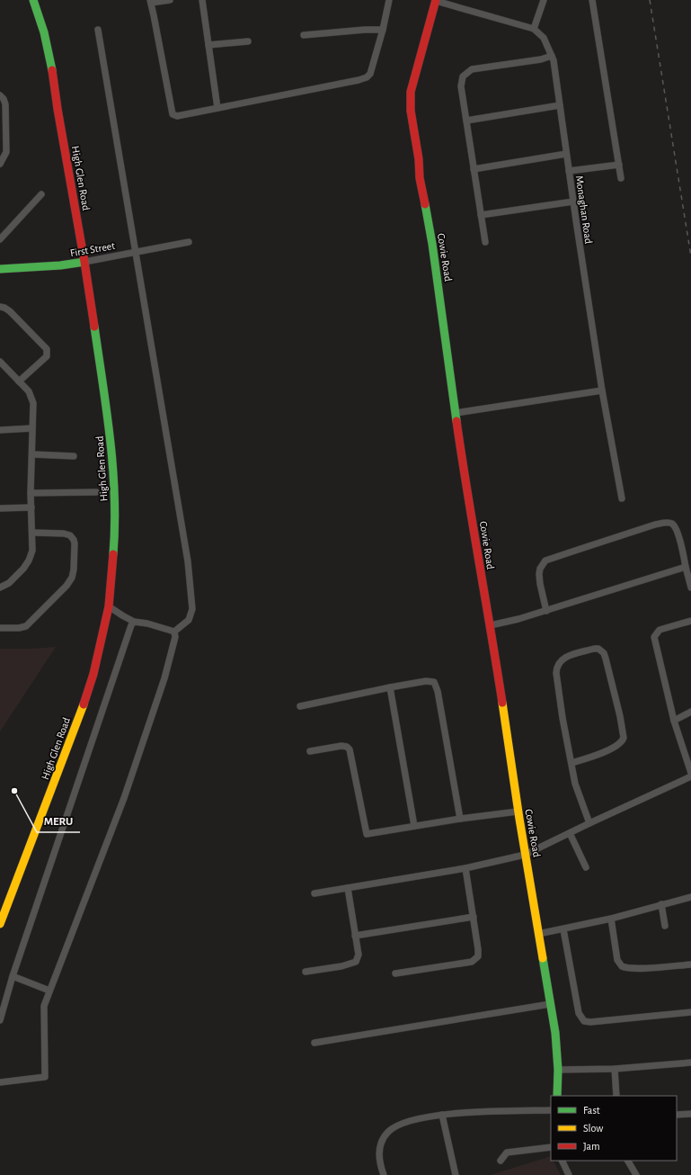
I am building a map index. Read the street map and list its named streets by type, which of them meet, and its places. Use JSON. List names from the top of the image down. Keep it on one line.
{"streets":{"street":["High Glen Road","Monaghan Road","First Street","Cowie Road"]},"crossings":[["High Glen Road","First Street"]],"places":["MERU"],"legend":["Fast","Slow","Jam"]}
